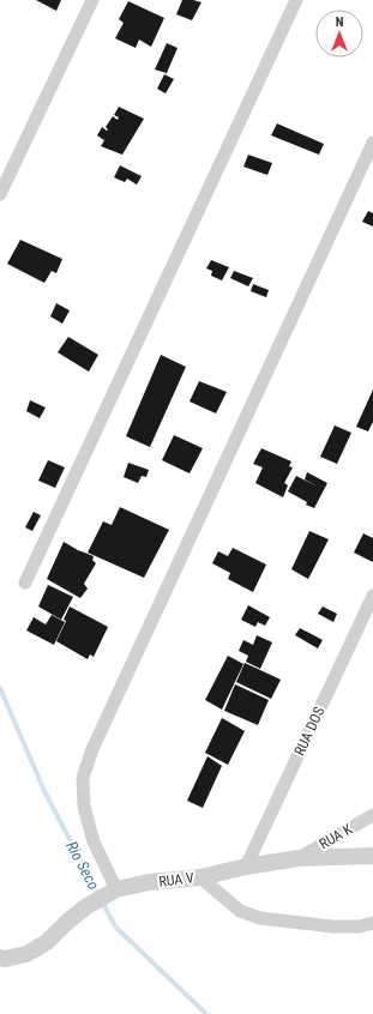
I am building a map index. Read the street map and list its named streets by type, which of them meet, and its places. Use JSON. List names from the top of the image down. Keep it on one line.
{"streets":{"street":["RUA DOS","RUA K","RUA V"]},"crossings":[["RUA DOS","RUA V"],["RUA K","RUA V"]],"water":["Rio Seco"],"north":"top"}
